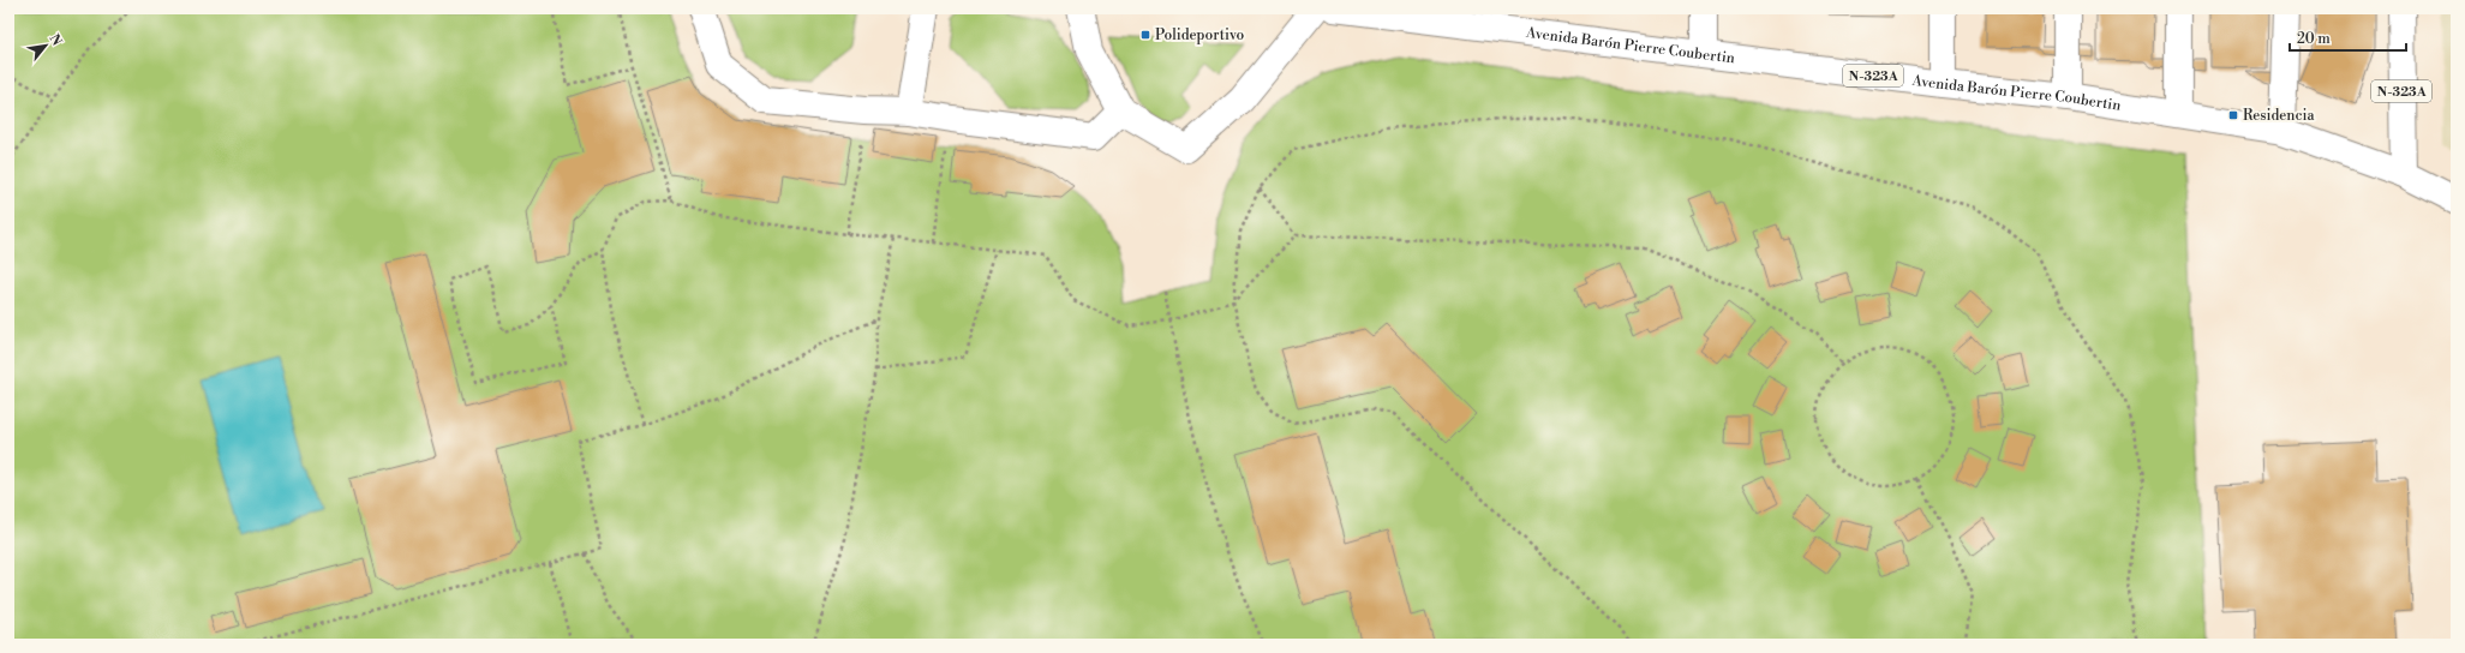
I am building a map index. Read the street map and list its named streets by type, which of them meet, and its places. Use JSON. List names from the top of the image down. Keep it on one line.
{"streets":{"main road":["Avenida Barón Pierre Coubertin","N-323A"]},"crossings":[["Avenida Barón Pierre Coubertin","N-323A"]],"places":{"transit":["Polideportivo","Residencia"]},"scale_bar":"20 m","north":"top right"}
